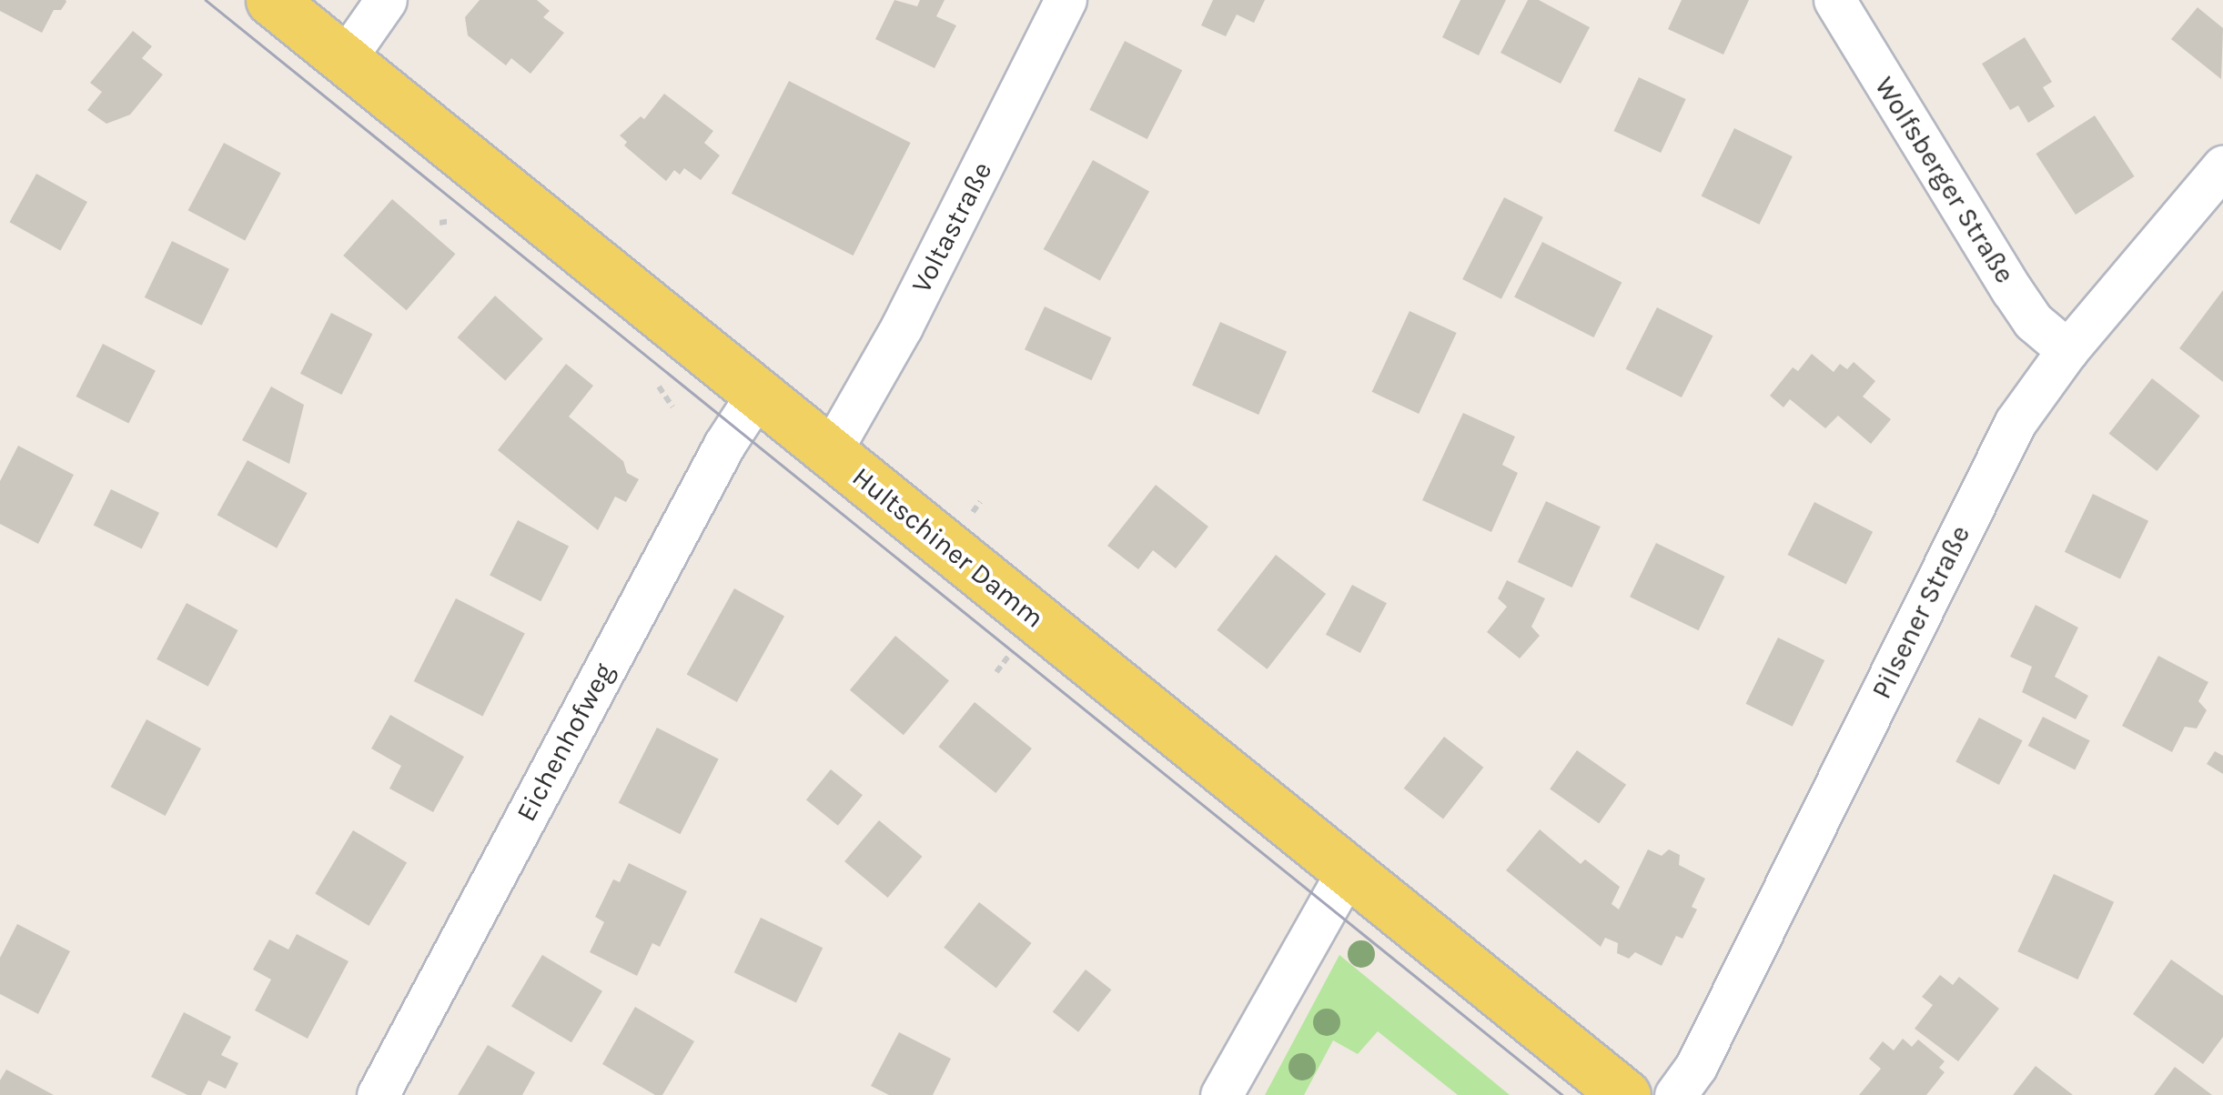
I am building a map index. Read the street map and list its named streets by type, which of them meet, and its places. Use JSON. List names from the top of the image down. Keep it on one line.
{"streets":{"main road":["Hultschiner Damm"],"street":["Wolfsberger Straße","Voltastraße","Pilsener Straße","Eichenhofweg"]},"crossings":[["Wolfsberger Straße","Pilsener Straße"],["Voltastraße","Hultschiner Damm"],["Hultschiner Damm","Eichenhofweg"]]}
